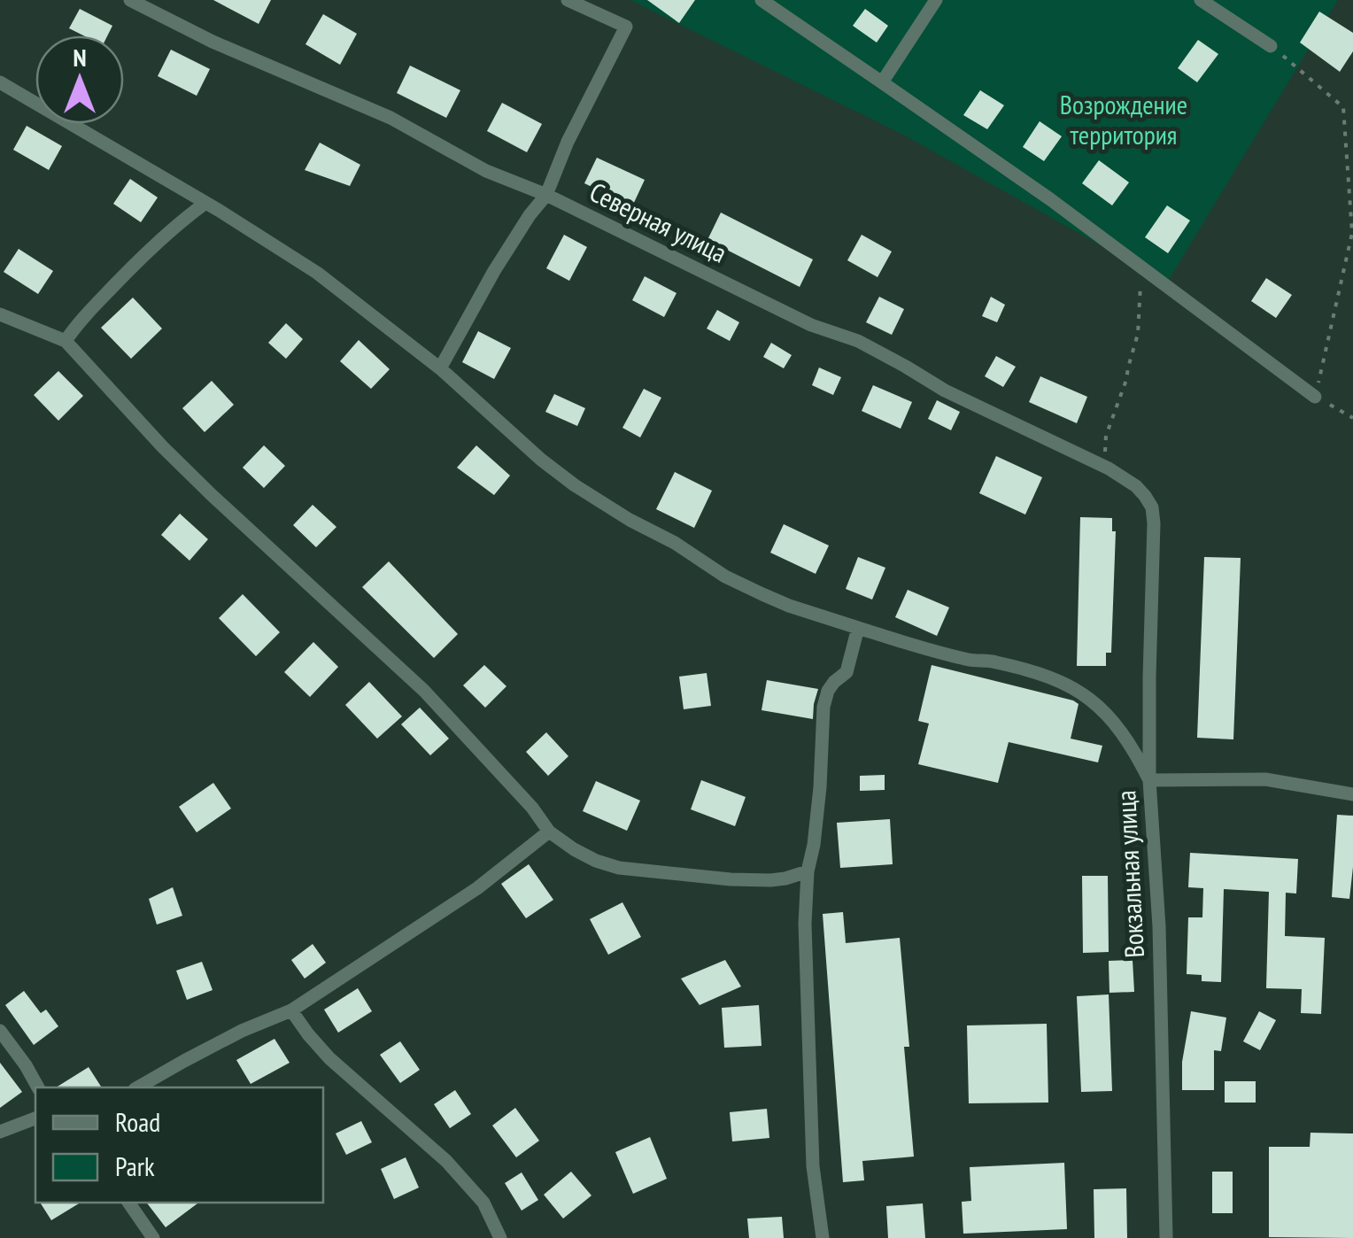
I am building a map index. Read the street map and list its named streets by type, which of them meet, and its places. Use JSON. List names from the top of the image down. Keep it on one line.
{"streets":{"street":["Северная улица","Вокзальная улица"]},"crossings":[["Северная улица","Вокзальная улица"]],"parks":["Возрождение территория"],"legend":["Road","Park"],"north":"top"}
